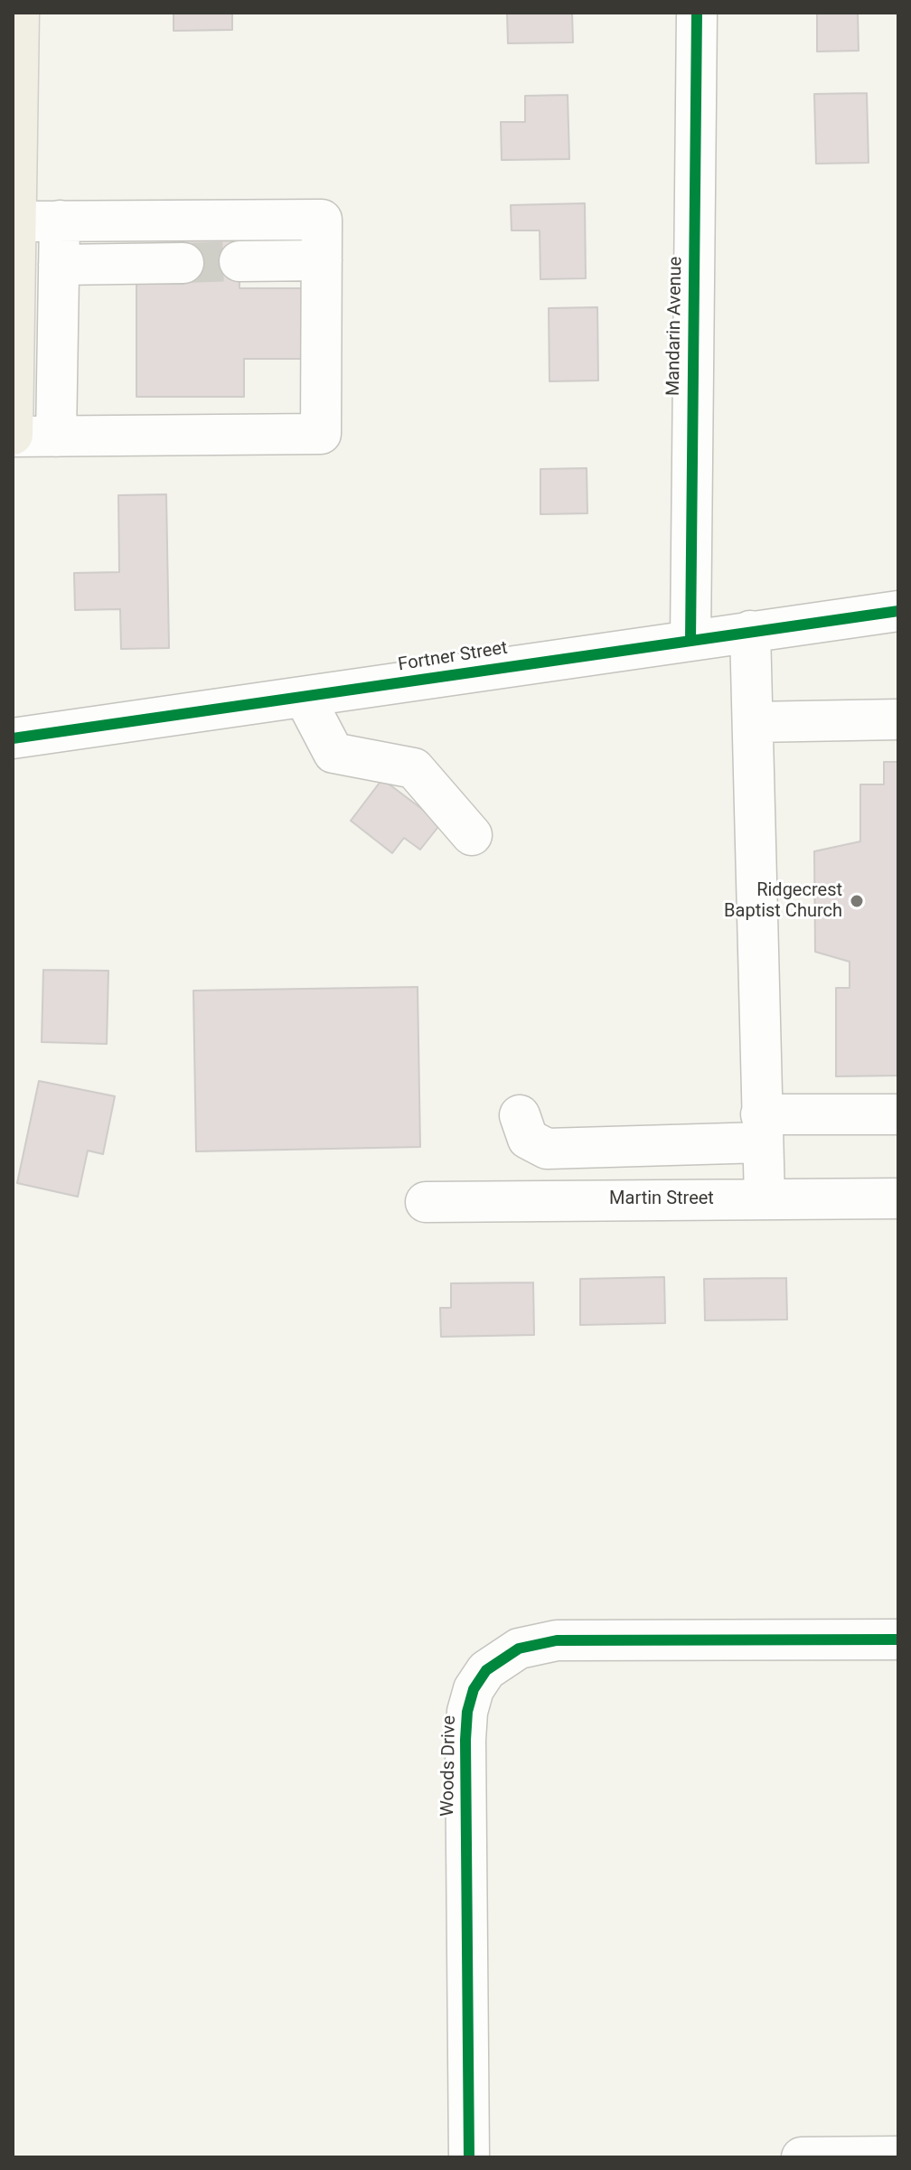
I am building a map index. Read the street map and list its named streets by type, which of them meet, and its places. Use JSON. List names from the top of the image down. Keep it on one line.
{"streets":{"street":["Mandarin Avenue","Fortner Street","Martin Street","Woods Drive"]},"crossings":[["Mandarin Avenue","Fortner Street"]],"places":["Ridgecrest Baptist Church"]}
